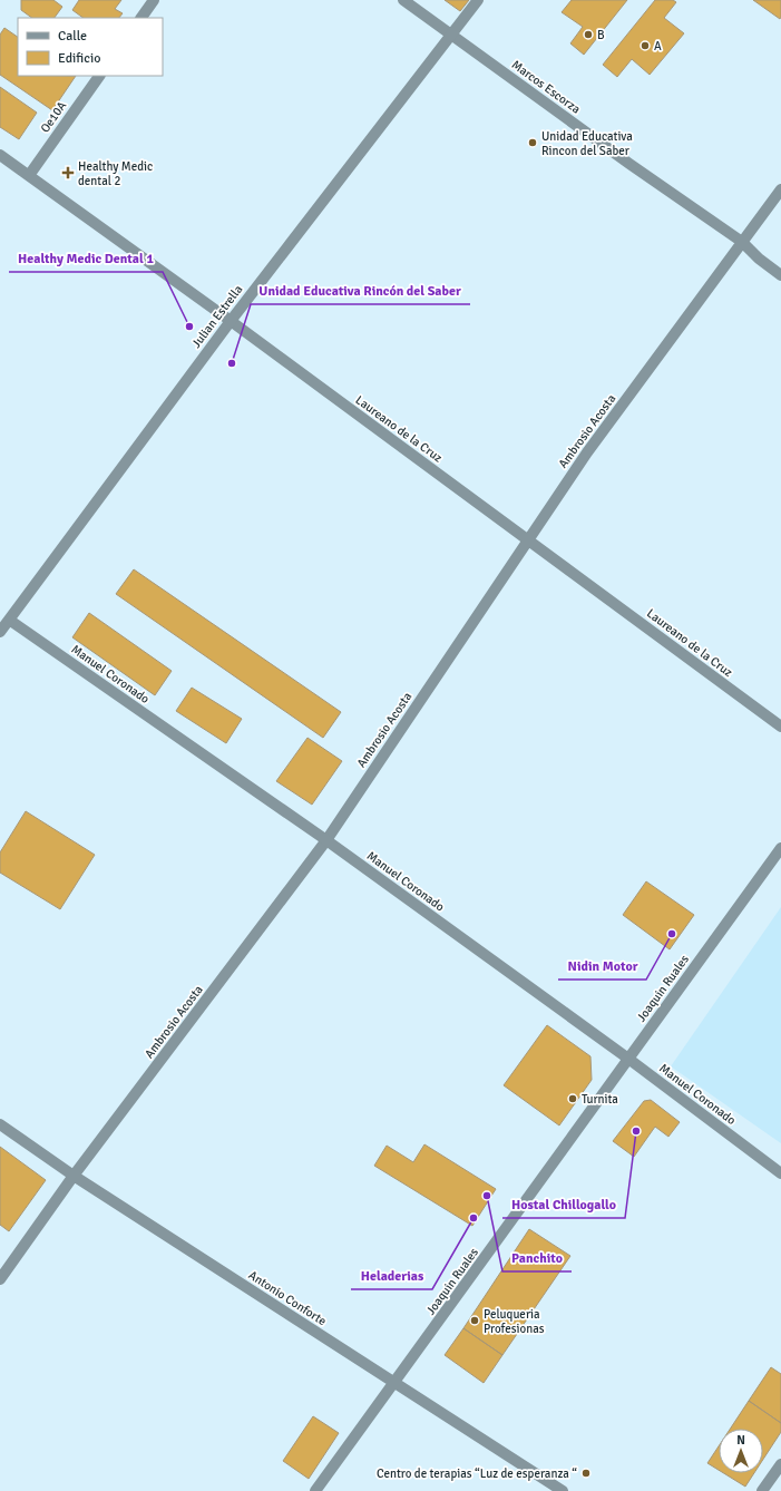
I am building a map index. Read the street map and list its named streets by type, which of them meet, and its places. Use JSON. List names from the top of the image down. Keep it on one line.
{"streets":{"street":["Marcos Escorza","Oe10A","Julian Estrella","Laureano de la Cruz","Ambrosio Acosta","Manuel Coronado","Joaquin Ruales","Antonio Conforte"]},"crossings":[["Marcos Escorza","Julian Estrella"],["Marcos Escorza","Ambrosio Acosta"],["Oe10A","Laureano de la Cruz"],["Julian Estrella","Laureano de la Cruz"],["Julian Estrella","Manuel Coronado"],["Laureano de la Cruz","Ambrosio Acosta"],["Ambrosio Acosta","Manuel Coronado"],["Ambrosio Acosta","Antonio Conforte"],["Manuel Coronado","Joaquin Ruales"],["Joaquin Ruales","Antonio Conforte"]],"places":{"other":["B","A","Unidad Educativa Rincon del Saber","Healthy Medic Dental 1","Unidad Educativa Rincón del Saber","Nidin Motor","Turnita","Hostal Chillogallo","Panchito","Heladerias","Peluqueria Profesionas","Centro de terapias “Luz de esperanza “"],"health":["Healthy Medic dental 2"]},"legend":["Calle","Edificio"],"north":"top"}
